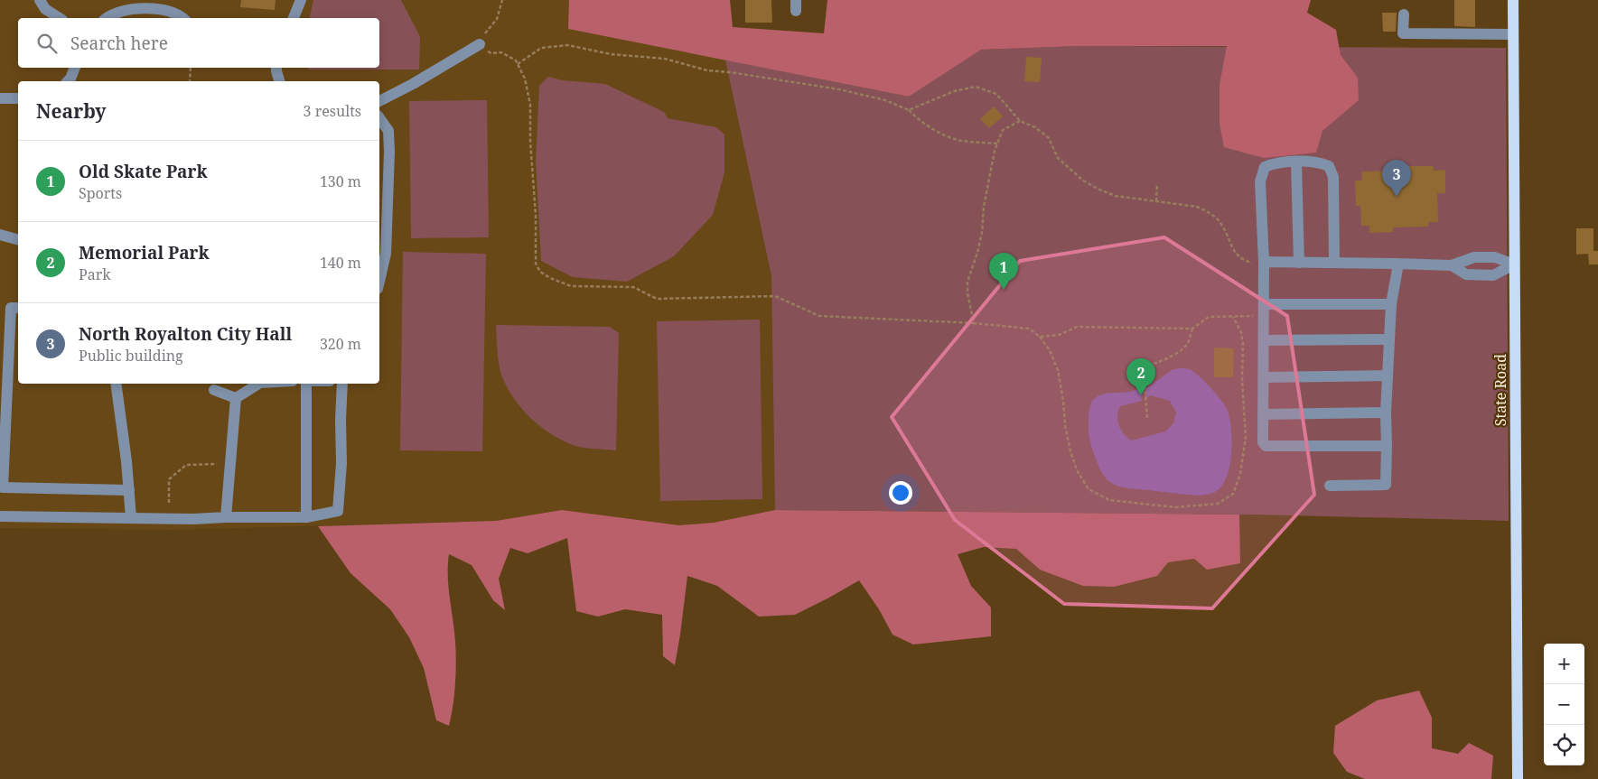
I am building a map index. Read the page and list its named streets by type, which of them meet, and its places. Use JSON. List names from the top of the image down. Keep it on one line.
{"streets":{"main road":["State Road"]},"page":{"search":"Search here","heading":["Nearby","3 results"],"list":[{"mark":"1","name":"Old Skate Park","note":"Sports","value":"130 m"},{"mark":"2","name":"Memorial Park","note":"Park","value":"140 m"},{"mark":"3","name":"North Royalton City Hall","note":"Public building","value":"320 m"}],"pins":["3","1","2"],"map_buttons":["+","−"]}}
